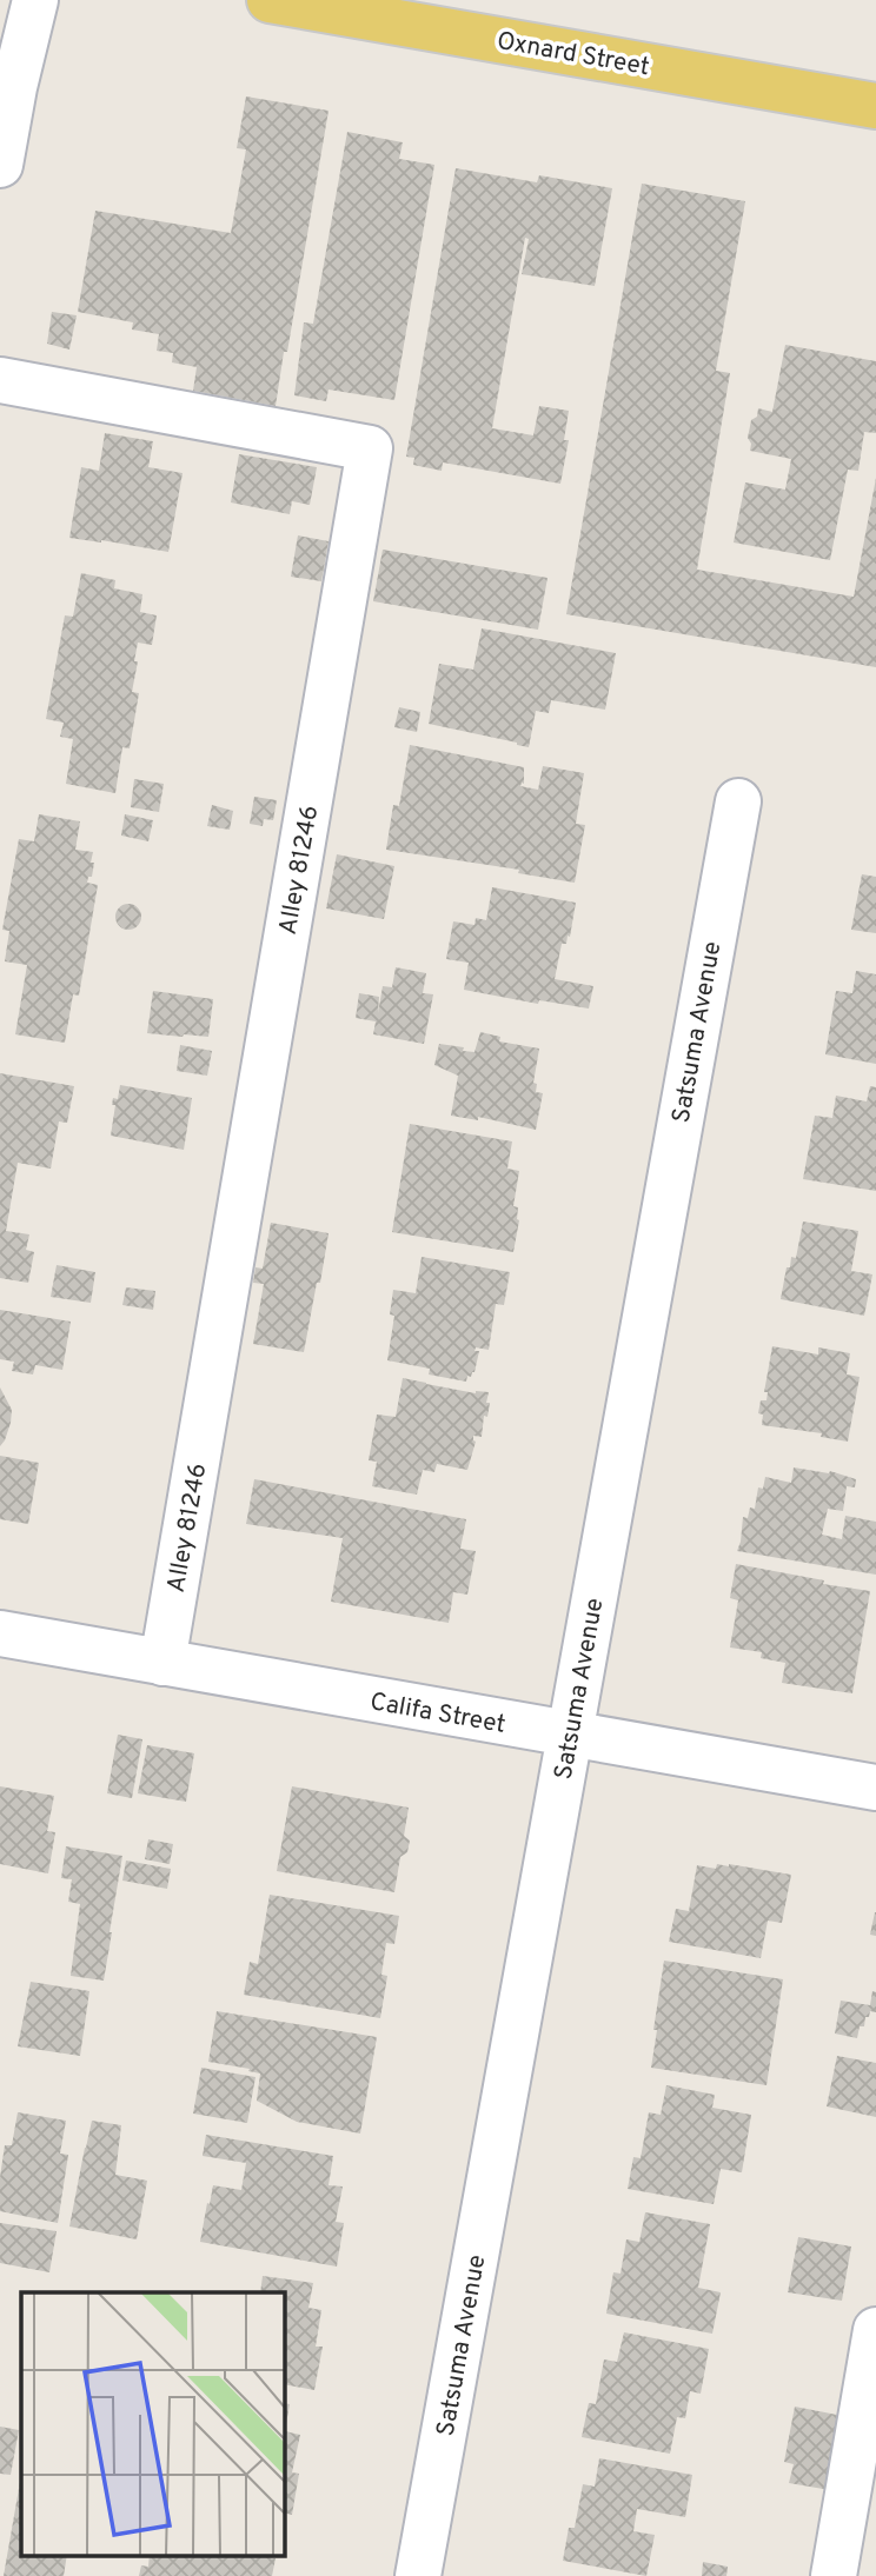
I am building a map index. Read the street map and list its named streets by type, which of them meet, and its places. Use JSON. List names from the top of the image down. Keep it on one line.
{"streets":{"main road":["Oxnard Street"],"street":["Alley 81246","Satsuma Avenue","Califa Street"]},"crossings":[["Alley 81246","Califa Street"],["Satsuma Avenue","Califa Street"]]}
